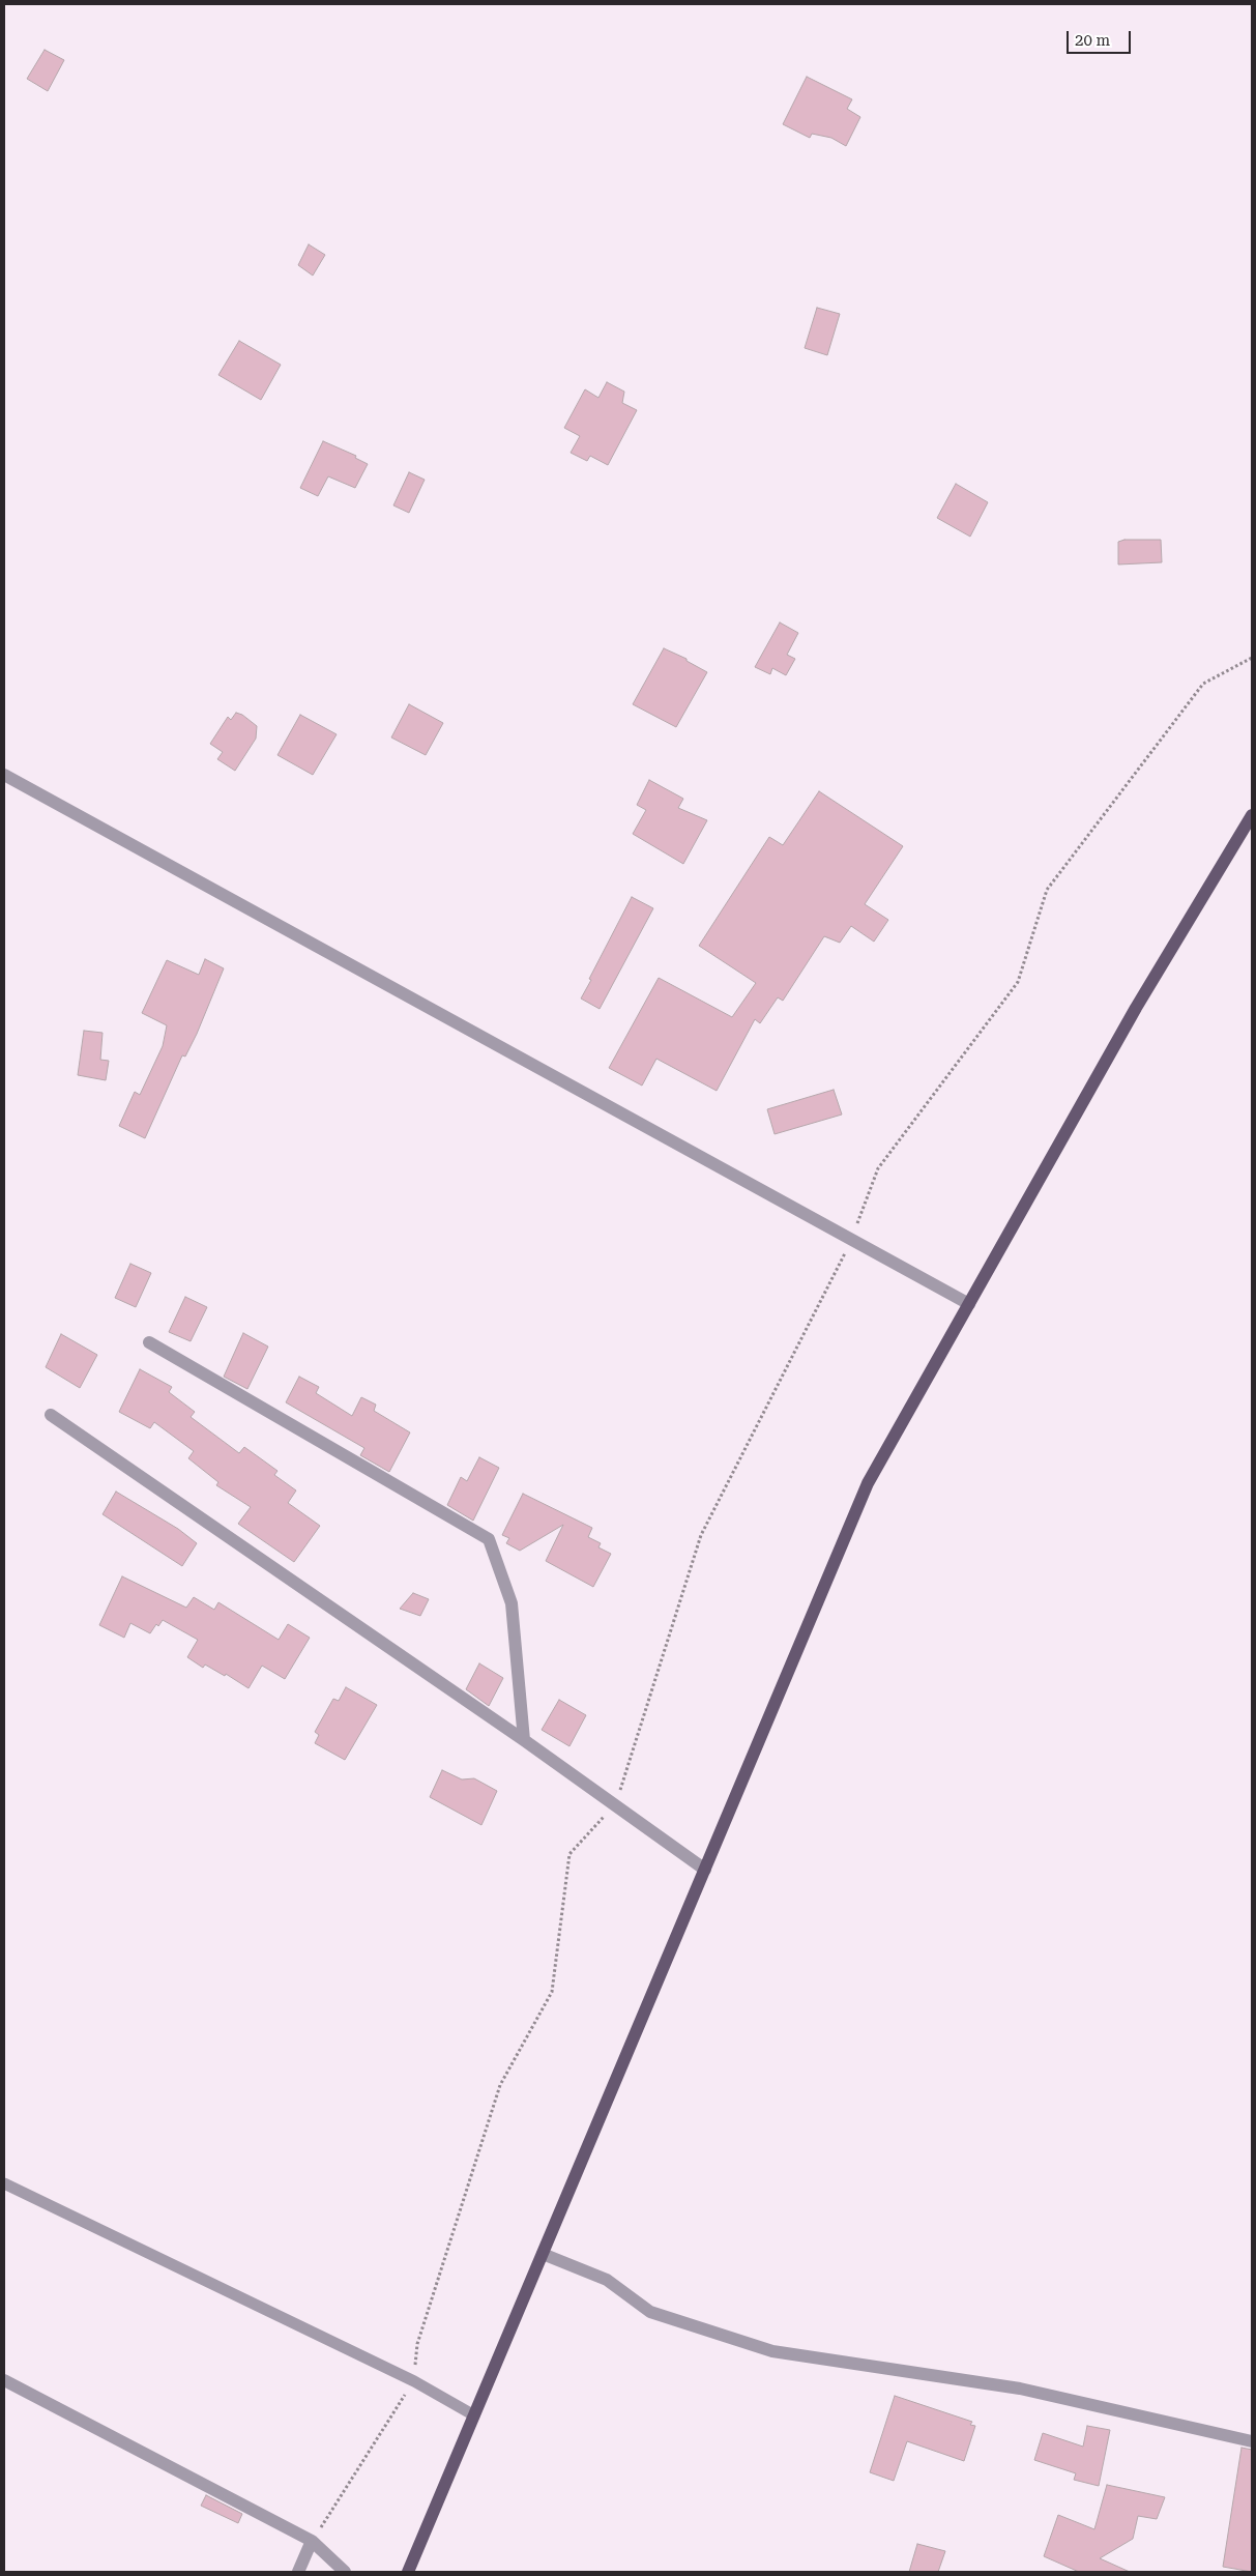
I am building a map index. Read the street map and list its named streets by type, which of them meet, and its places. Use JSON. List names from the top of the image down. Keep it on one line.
{"scale_bar":"20 m"}
